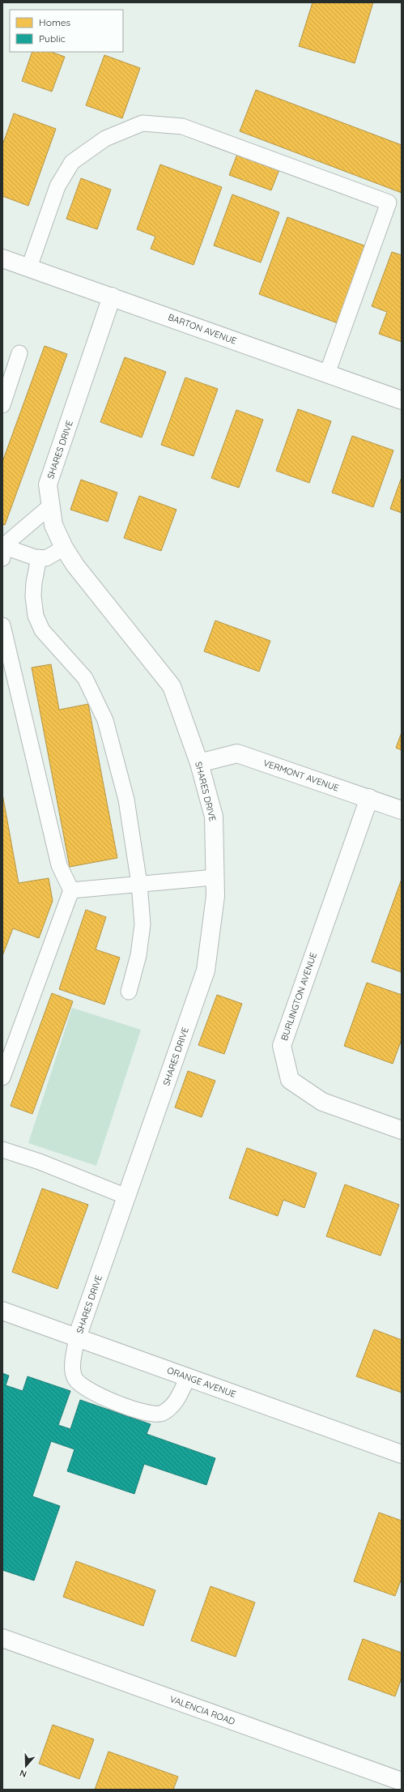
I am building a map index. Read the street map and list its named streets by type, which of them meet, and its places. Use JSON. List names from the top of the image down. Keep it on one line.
{"streets":{"street":["BARTON AVENUE","SHARES DRIVE","VERMONT AVENUE","BURLINGTON AVENUE","ORANGE AVENUE","VALENCIA ROAD"]},"crossings":[["BARTON AVENUE","SHARES DRIVE"],["SHARES DRIVE","VERMONT AVENUE"],["SHARES DRIVE","ORANGE AVENUE"],["VERMONT AVENUE","BURLINGTON AVENUE"]],"legend":["Homes","Public"],"north":"bottom"}
